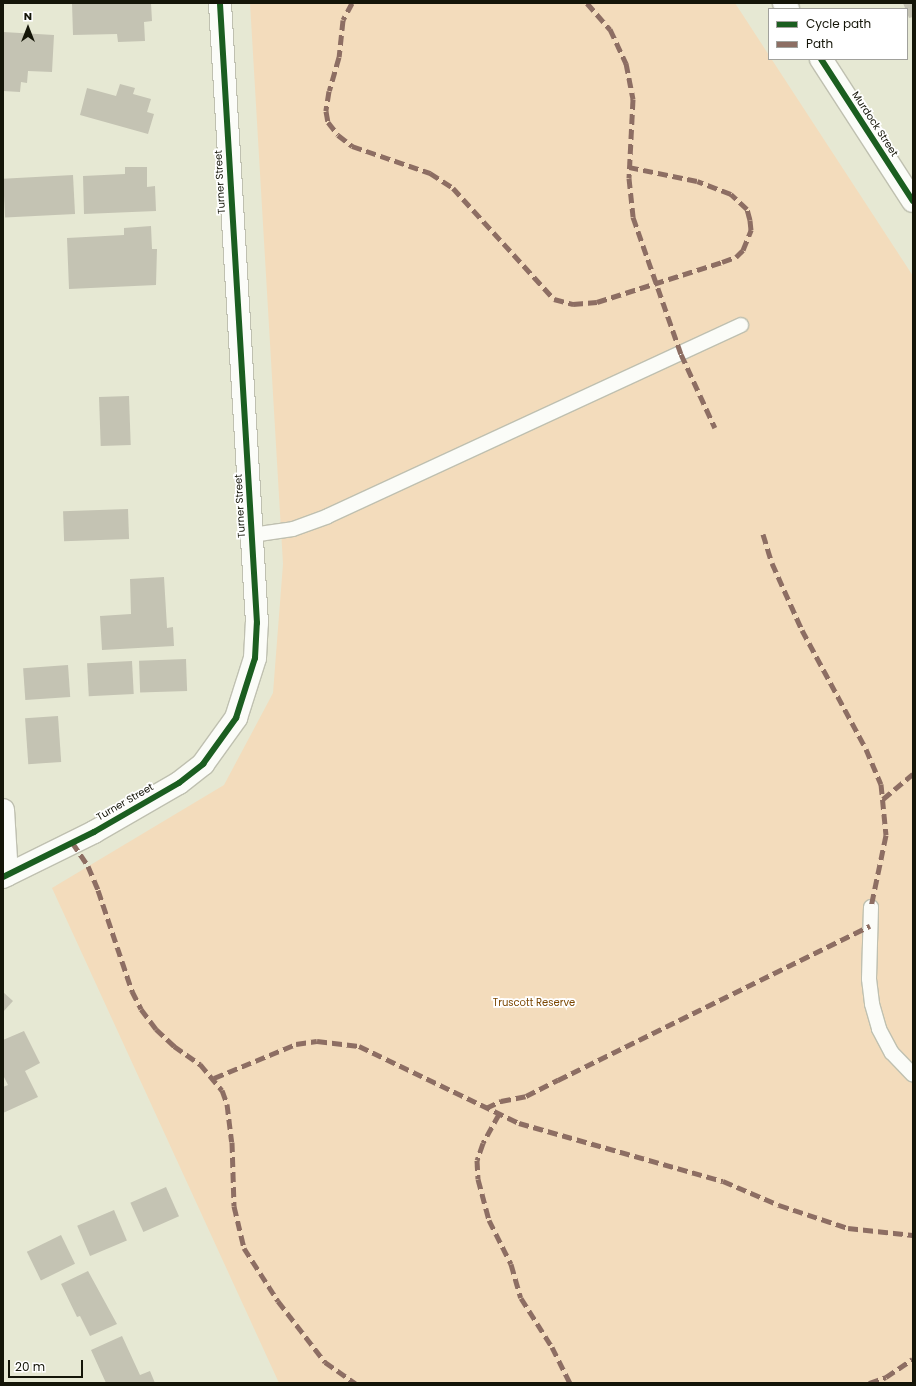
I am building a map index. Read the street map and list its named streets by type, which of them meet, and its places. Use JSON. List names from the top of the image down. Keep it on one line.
{"streets":{"street":["Murdock Street","Turner Street"]},"parks":["Truscott Reserve"],"legend":["Cycle path","Path"],"scale_bar":"20 m","north":"top"}
